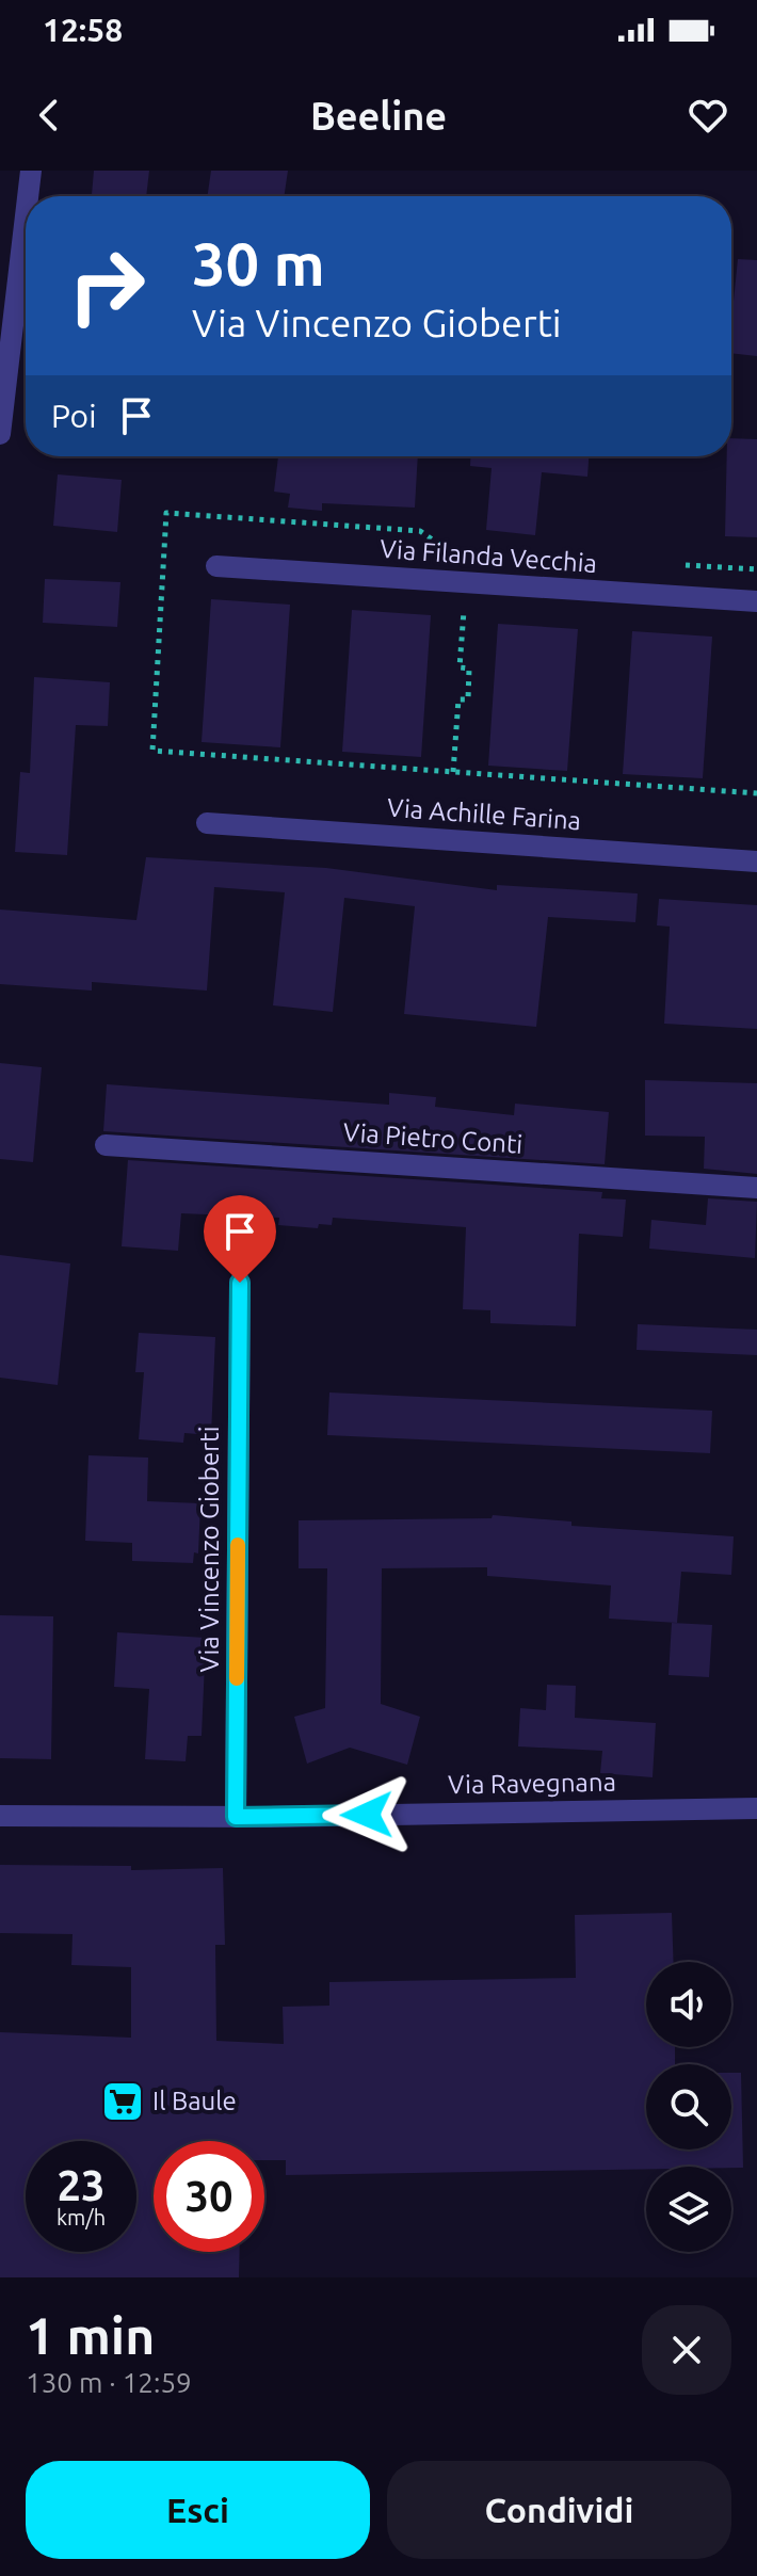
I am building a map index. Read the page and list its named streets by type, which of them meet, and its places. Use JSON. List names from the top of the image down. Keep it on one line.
{"streets":{"street":["Via Filanda Vecchia","Via Achille Farina","Via Pietro Conti","Via Vincenzo Gioberti","Via Ravegnana"]},"crossings":[["Via Vincenzo Gioberti","Via Ravegnana"]],"places":{"supermarket":["Il Baule"]},"page":{"status":"12:58","header":"Beeline","turn":["30 m","Via Vincenzo Gioberti"],"then":"Poi","speed":"23 km/h","limit":"30","heading":["1 min","130 m · 12:59"],"buttons":["Esci","Condividi"]}}
